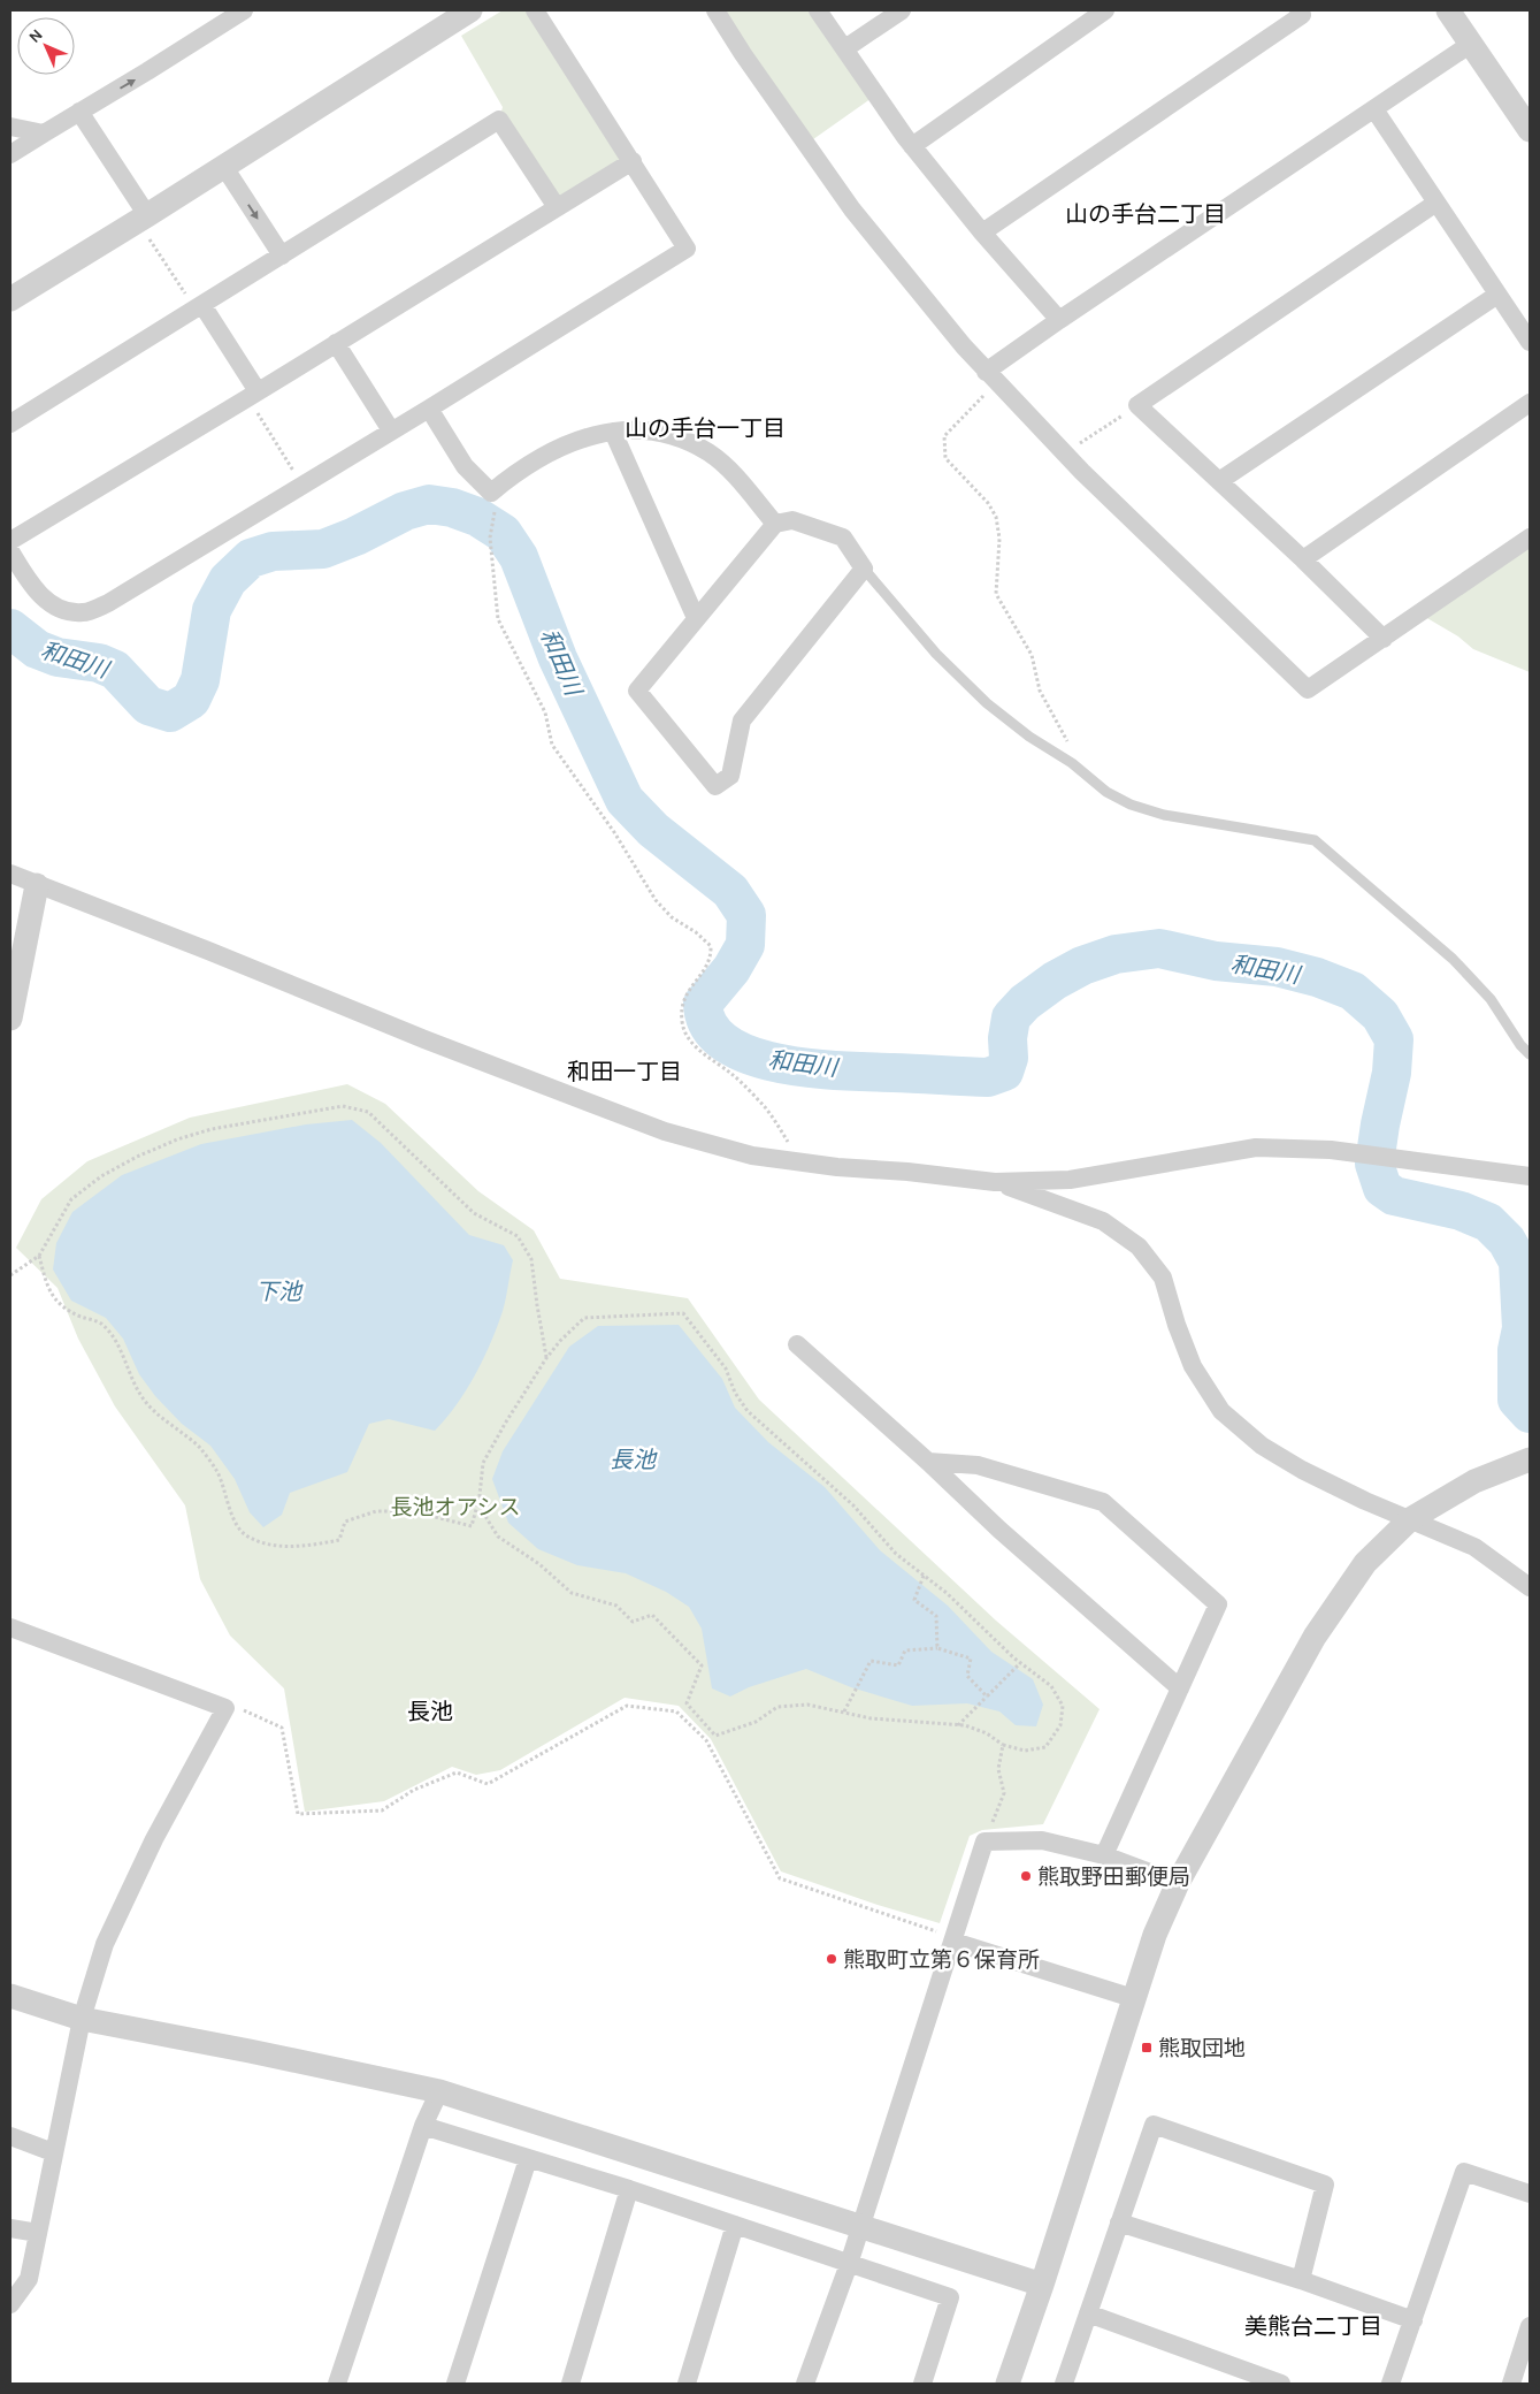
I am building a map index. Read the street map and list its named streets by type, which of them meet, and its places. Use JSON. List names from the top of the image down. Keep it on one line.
{"districts":["山の手台二丁目","山の手台一丁目","和田一丁目","長池","美熊台二丁目"],"water":["和田川","下池","長池"],"parks":["長池オアシス"],"places":{"other":["熊取野田郵便局","熊取町立第６保育所"],"transit":["熊取団地"]},"north":"top left"}
